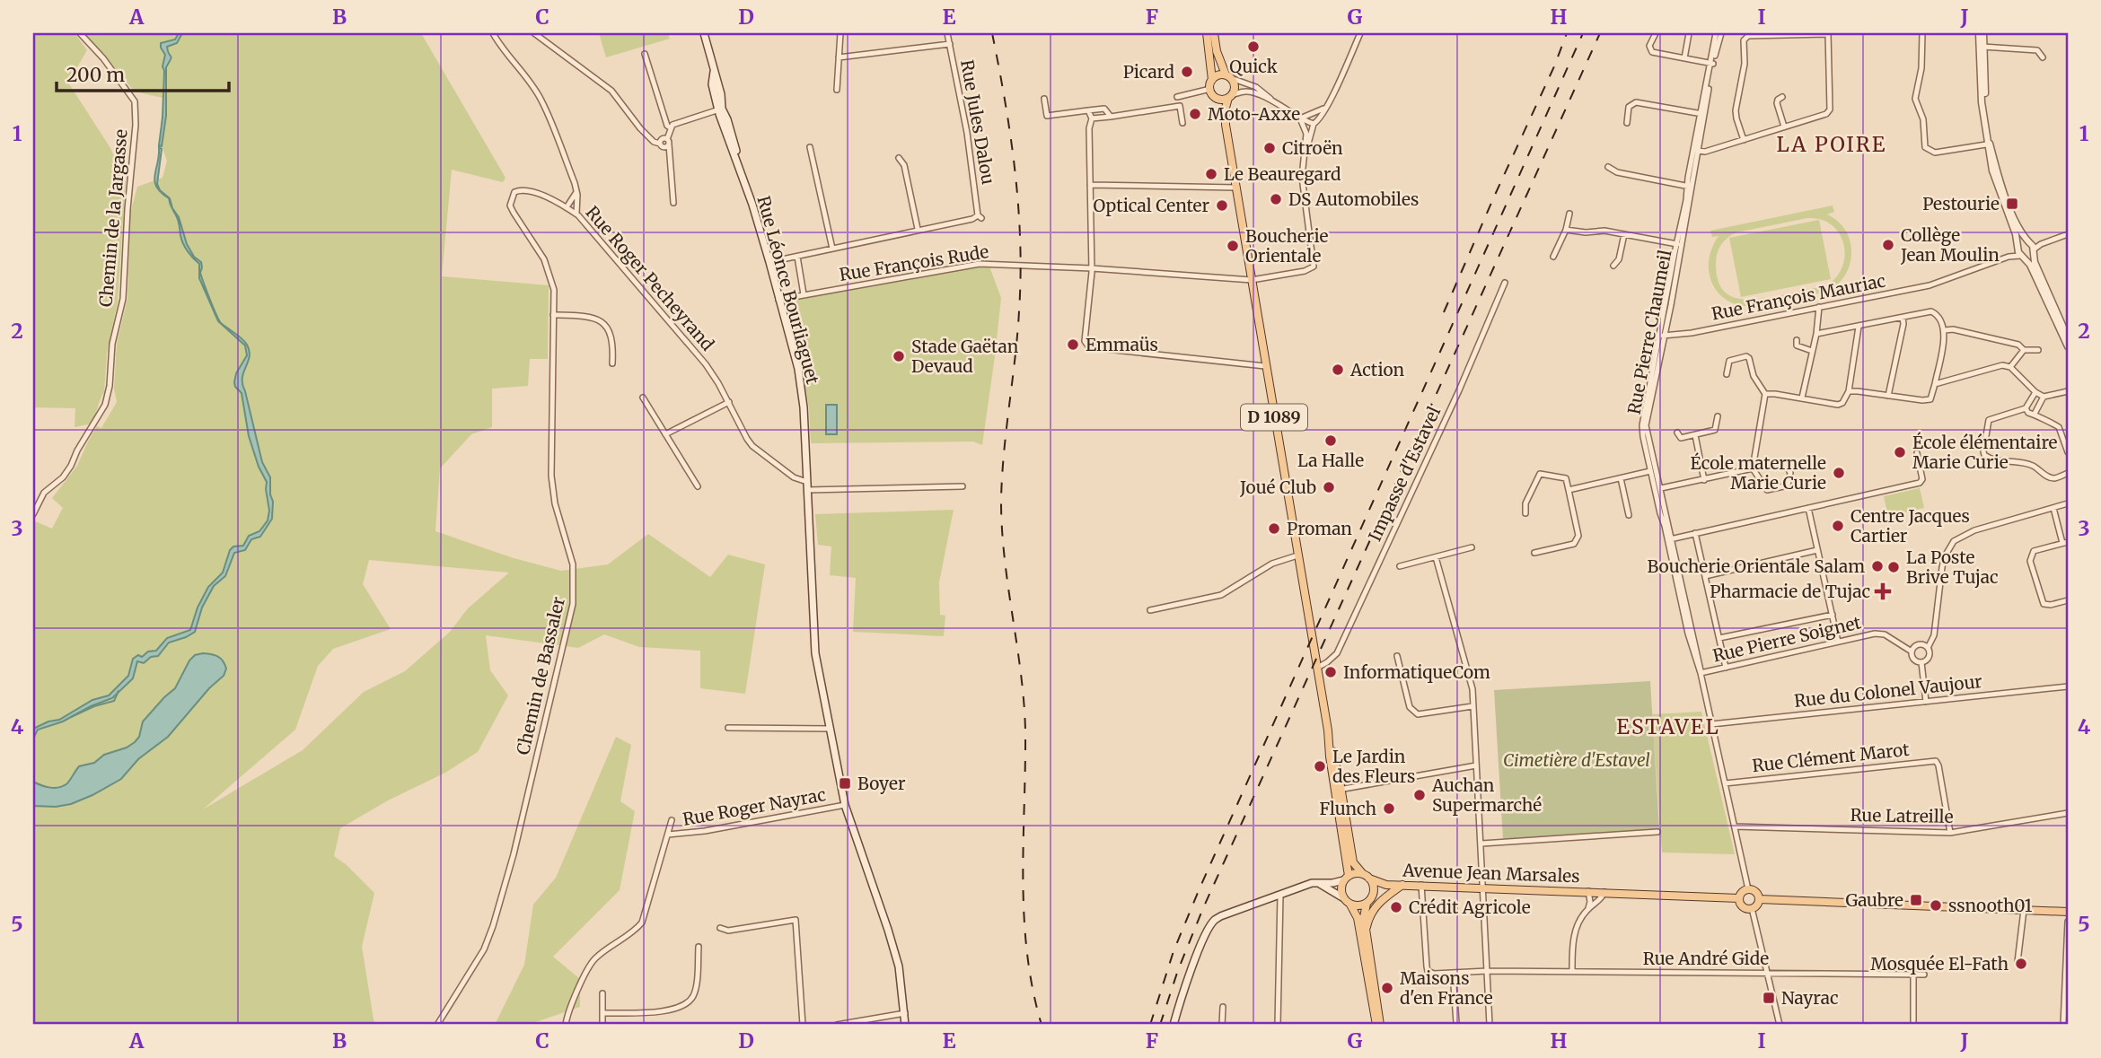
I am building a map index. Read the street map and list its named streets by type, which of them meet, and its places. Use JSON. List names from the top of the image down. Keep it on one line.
{"streets":{"main road":["Rue Léonce Bourliaguet","D 1089","Avenue Jean Marsales"],"street":["Rue Jules Dalou","Chemin de la Jargasse","Rue François Rude","Rue Roger Pecheyrand","Rue François Mauriac","Rue Pierre Chaumeil","Impasse d'Estavel","Rue Pierre Soignet","Chemin de Bassaler","Rue du Colonel Vaujour","Rue Clément Marot","Rue Roger Nayrac","Rue Latreille","Rue André Gide"]},"crossings":[["Rue François Rude","Rue Léonce Bourliaguet"],["Rue François Rude","D 1089"],["Rue Roger Pecheyrand","Rue Léonce Bourliaguet"],["Rue Roger Pecheyrand","Chemin de Bassaler"],["Rue Léonce Bourliaguet","Rue Roger Nayrac"],["Rue François Mauriac","Rue Pierre Chaumeil"],["Rue Pierre Chaumeil","Rue Pierre Soignet"],["Rue Pierre Chaumeil","Rue du Colonel Vaujour"],["Rue Pierre Chaumeil","Rue Clément Marot"],["Rue Pierre Chaumeil","Rue Latreille"],["Rue Pierre Chaumeil","Avenue Jean Marsales"],["D 1089","Impasse d'Estavel"],["D 1089","Avenue Jean Marsales"],["Rue Clément Marot","Rue Latreille"],["Avenue Jean Marsales","Rue André Gide"]],"districts":["LA POIRE","ESTAVEL"],"parks":["Cimetière d'Estavel"],"places":{"other":["Quick","Picard","Moto-Axxe","Citroën","Le Beauregard","DS Automobiles","Optical Center","Collège Jean Moulin","Boucherie Orientale","Emmaüs","Stade Gaëtan Devaud","Action","La Halle","École élémentaire Marie Curie","École maternelle Marie Curie","Joué Club","Centre Jacques Cartier","Proman","Boucherie Orientale Salam","La Poste Brive Tujac","InformatiqueCom","Le Jardin des Fleurs","Auchan Supermarché","Flunch","ssnooth01","Crédit Agricole","Mosquée El-Fath","Maisons d'en France"],"transit":["Pestourie","Boyer","Gaubre","Nayrac"],"health":["Pharmacie de Tujac"]},"scale_bar":"200 m","grid":{"columns":["A","B","C","D","E","F","G","H","I","J"],"rows":["1","2","3","4","5"]}}
